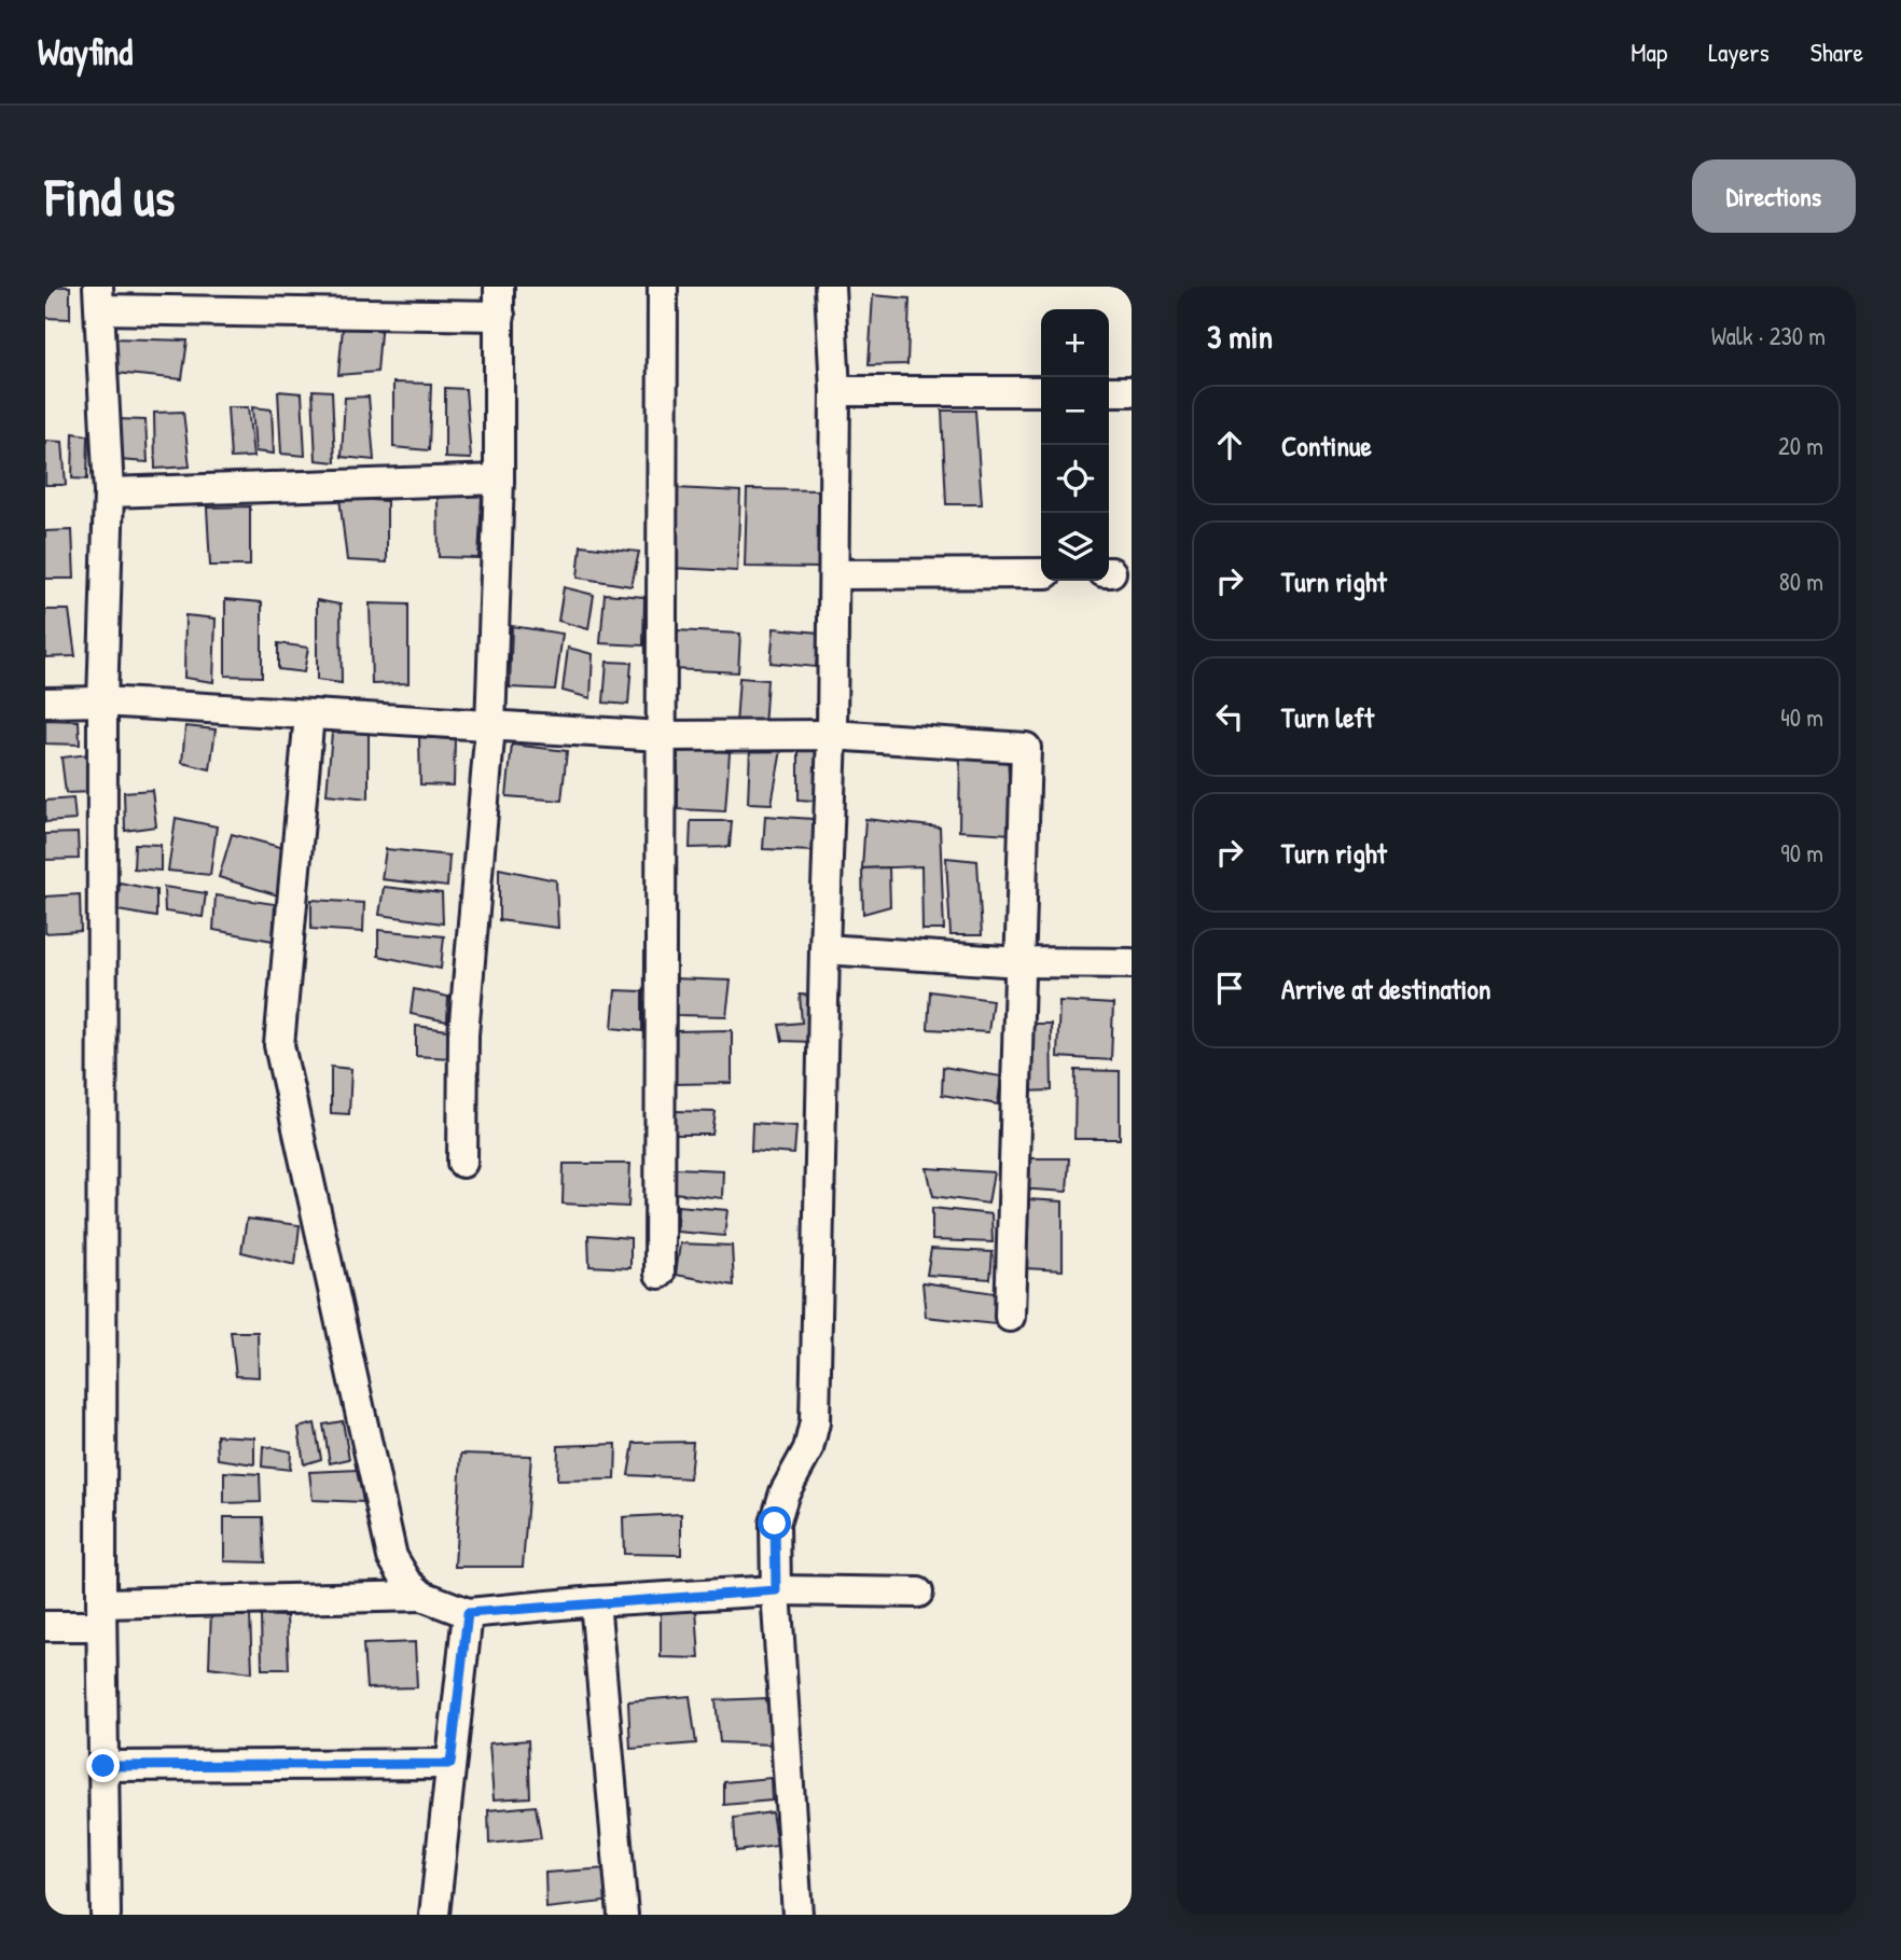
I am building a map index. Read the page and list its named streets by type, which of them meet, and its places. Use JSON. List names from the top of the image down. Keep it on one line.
{"page":{"header":"Wayfind","nav":["Map","Layers","Share"],"buttons":"Directions","title":"Find us","heading":["3 min","Walk · 230 m"],"map_buttons":["+","−"],"list":[["Continue","20 m"],["Turn right","80 m"],["Turn left","40 m"],["Turn right","90 m"],"Arrive at destination"]}}
